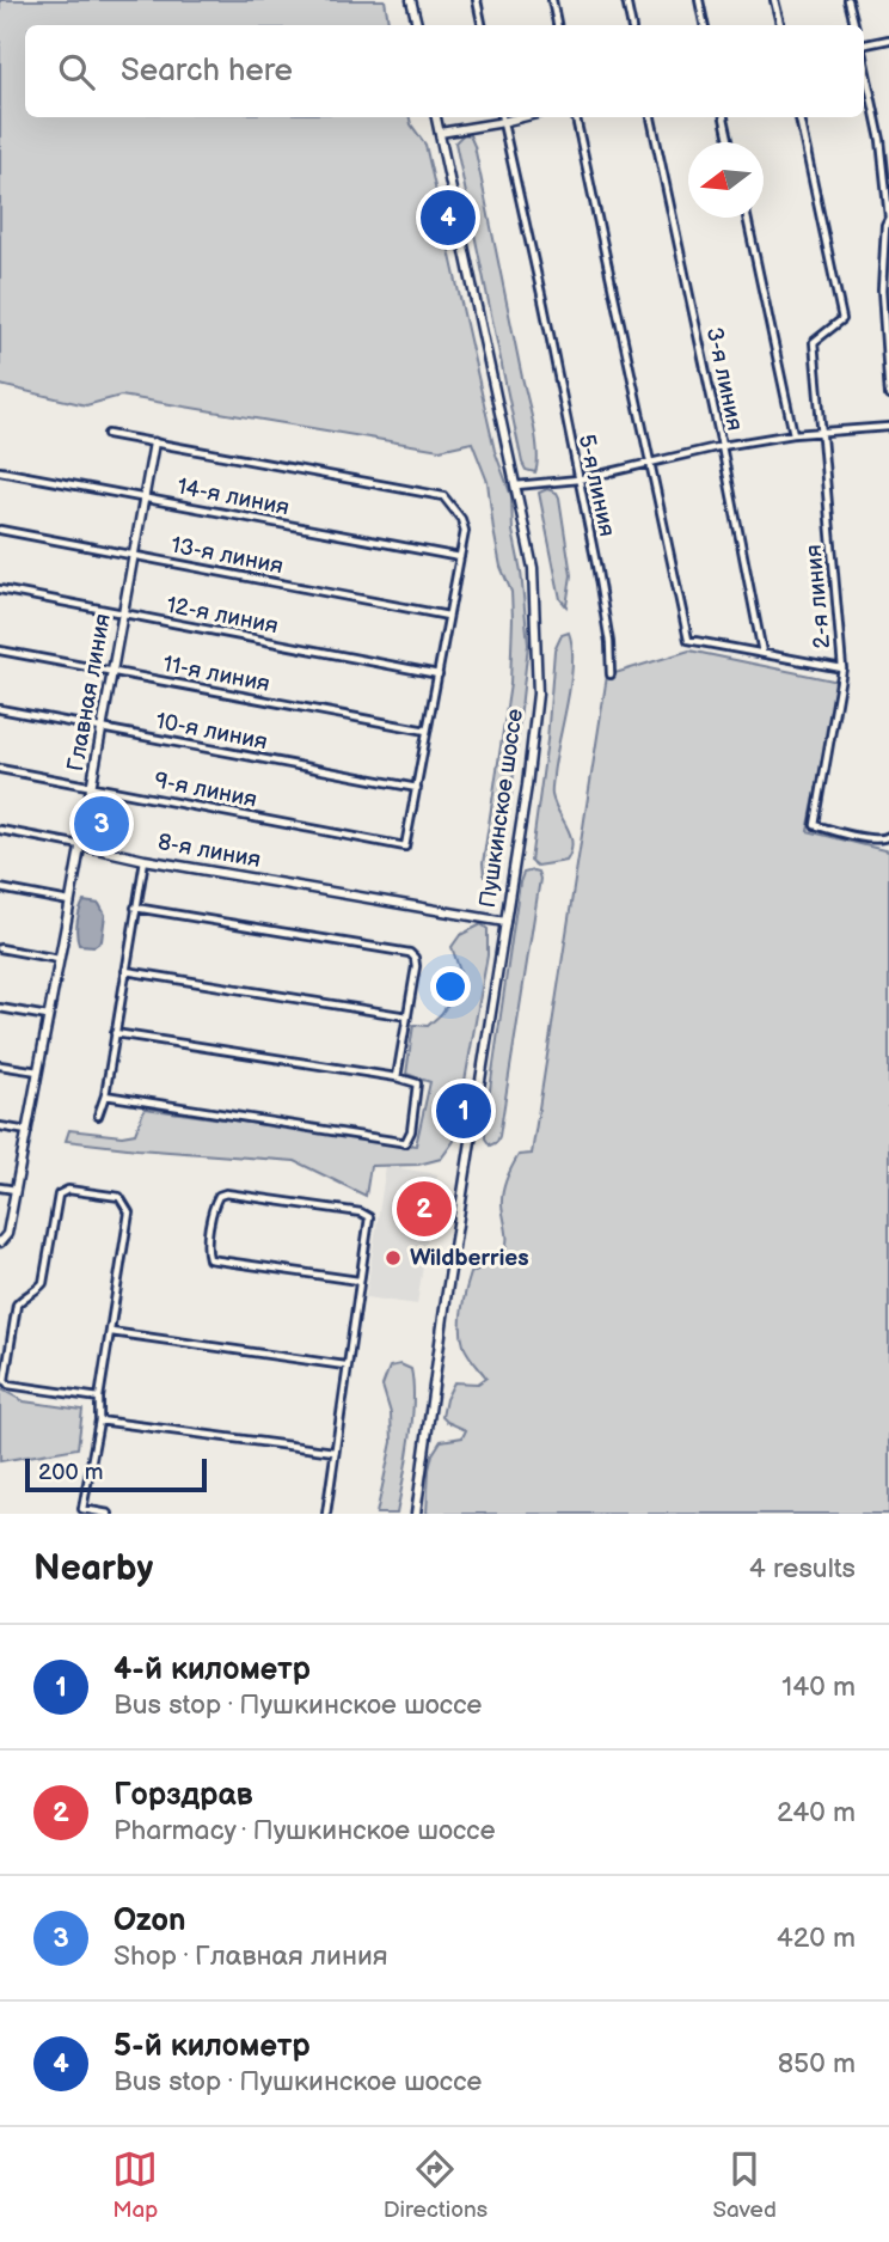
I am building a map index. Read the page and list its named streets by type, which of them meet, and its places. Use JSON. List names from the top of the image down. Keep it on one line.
{"streets":{"main road":["Главная линия","Пушкинское шоссе","8-я линия"],"street":["3-я линия","5-я линия","14-я линия","13-я линия","2-я линия","12-я линия","11-я линия","10-я линия","9-я линия"]},"crossings":[["14-я линия","Главная линия"],["13-я линия","Главная линия"],["12-я линия","Главная линия"],["11-я линия","Главная линия"],["Главная линия","10-я линия"],["Главная линия","9-я линия"],["Главная линия","8-я линия"],["10-я линия","9-я линия"],["Пушкинское шоссе","8-я линия"]],"places":["Wildberries"],"scale_bar":"200 m","north":"left","page":{"search":"Search here","pins":["4","3","1","2"],"scale":"200 m","heading":["Nearby","4 results"],"list":[{"mark":"1","name":"4-й километр","note":"Bus stop · Пушкинское шоссе","value":"140 m"},{"mark":"2","name":"Горздрав","note":"Pharmacy · Пушкинское шоссе","value":"240 m"},{"mark":"3","name":"Ozon","note":"Shop · Главная линия","value":"420 m"},{"mark":"4","name":"5-й километр","note":"Bus stop · Пушкинское шоссе","value":"850 m"}],"nav":["Map","Directions","Saved"]}}
